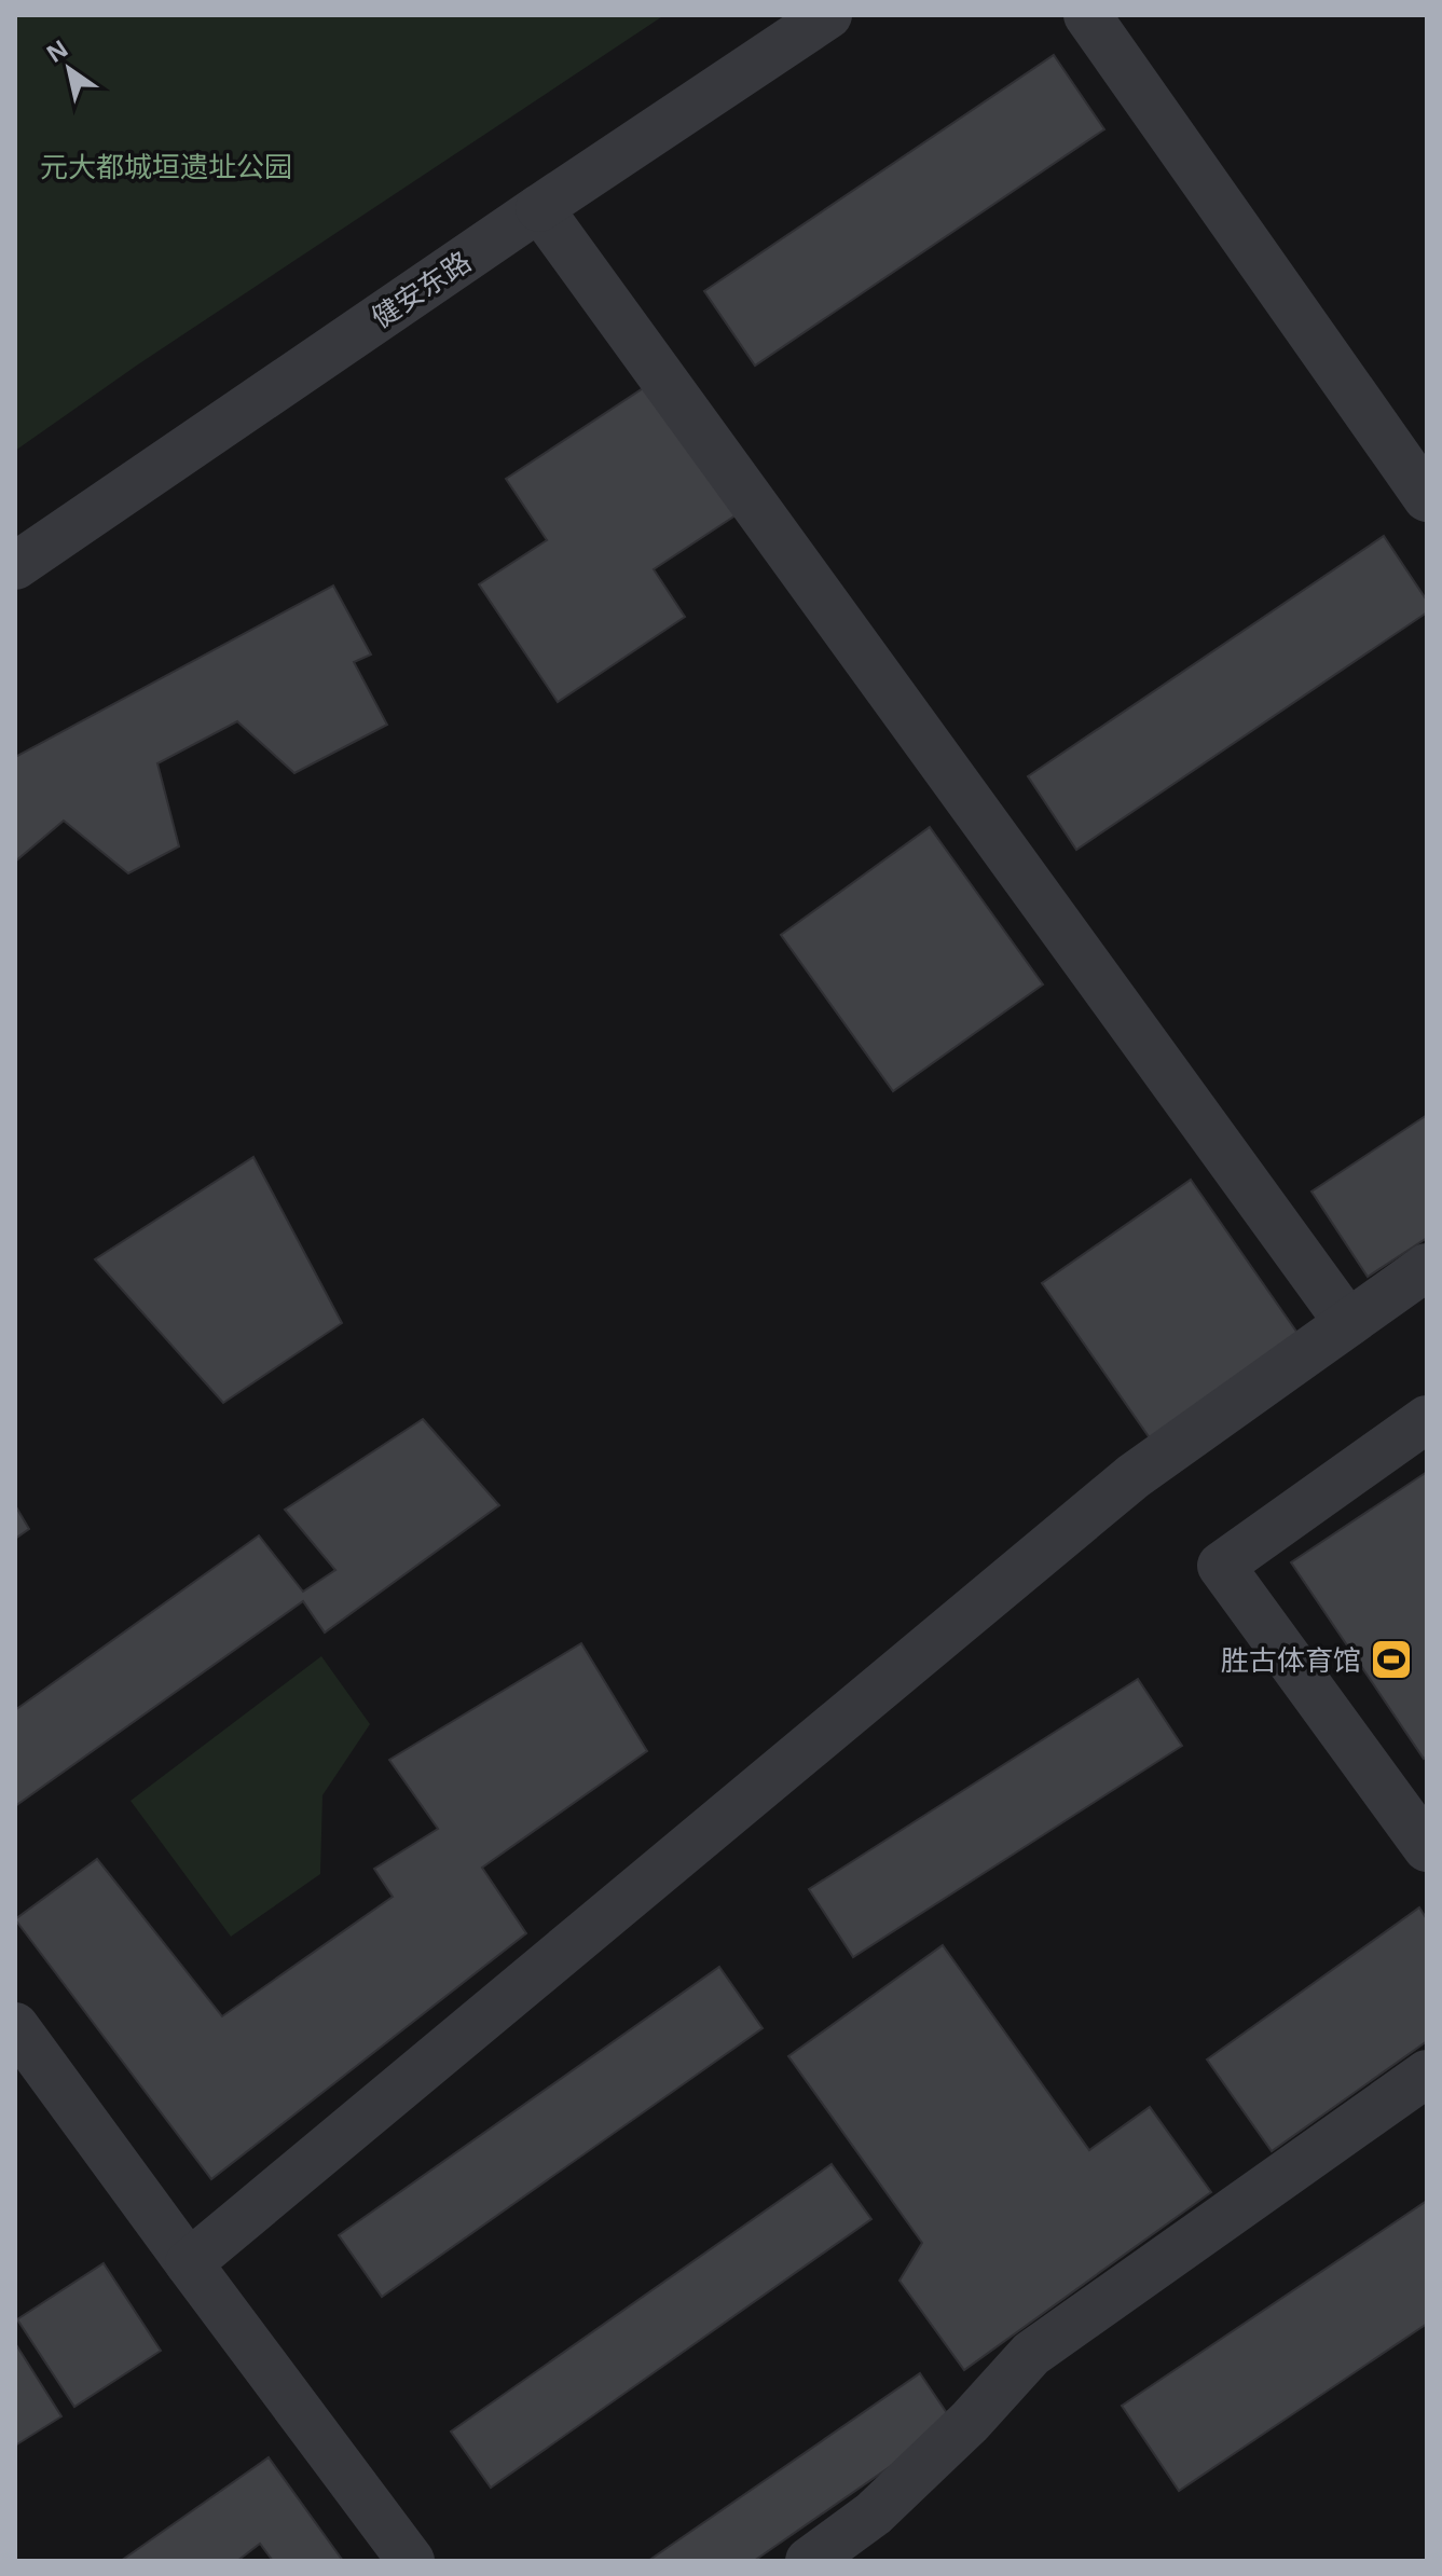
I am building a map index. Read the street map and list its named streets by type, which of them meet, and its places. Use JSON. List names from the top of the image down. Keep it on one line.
{"streets":{"street":["健安东路"]},"parks":["元大都城垣遗址公园"],"places":{"sports":["胜古体育馆"]},"north":"top left"}
